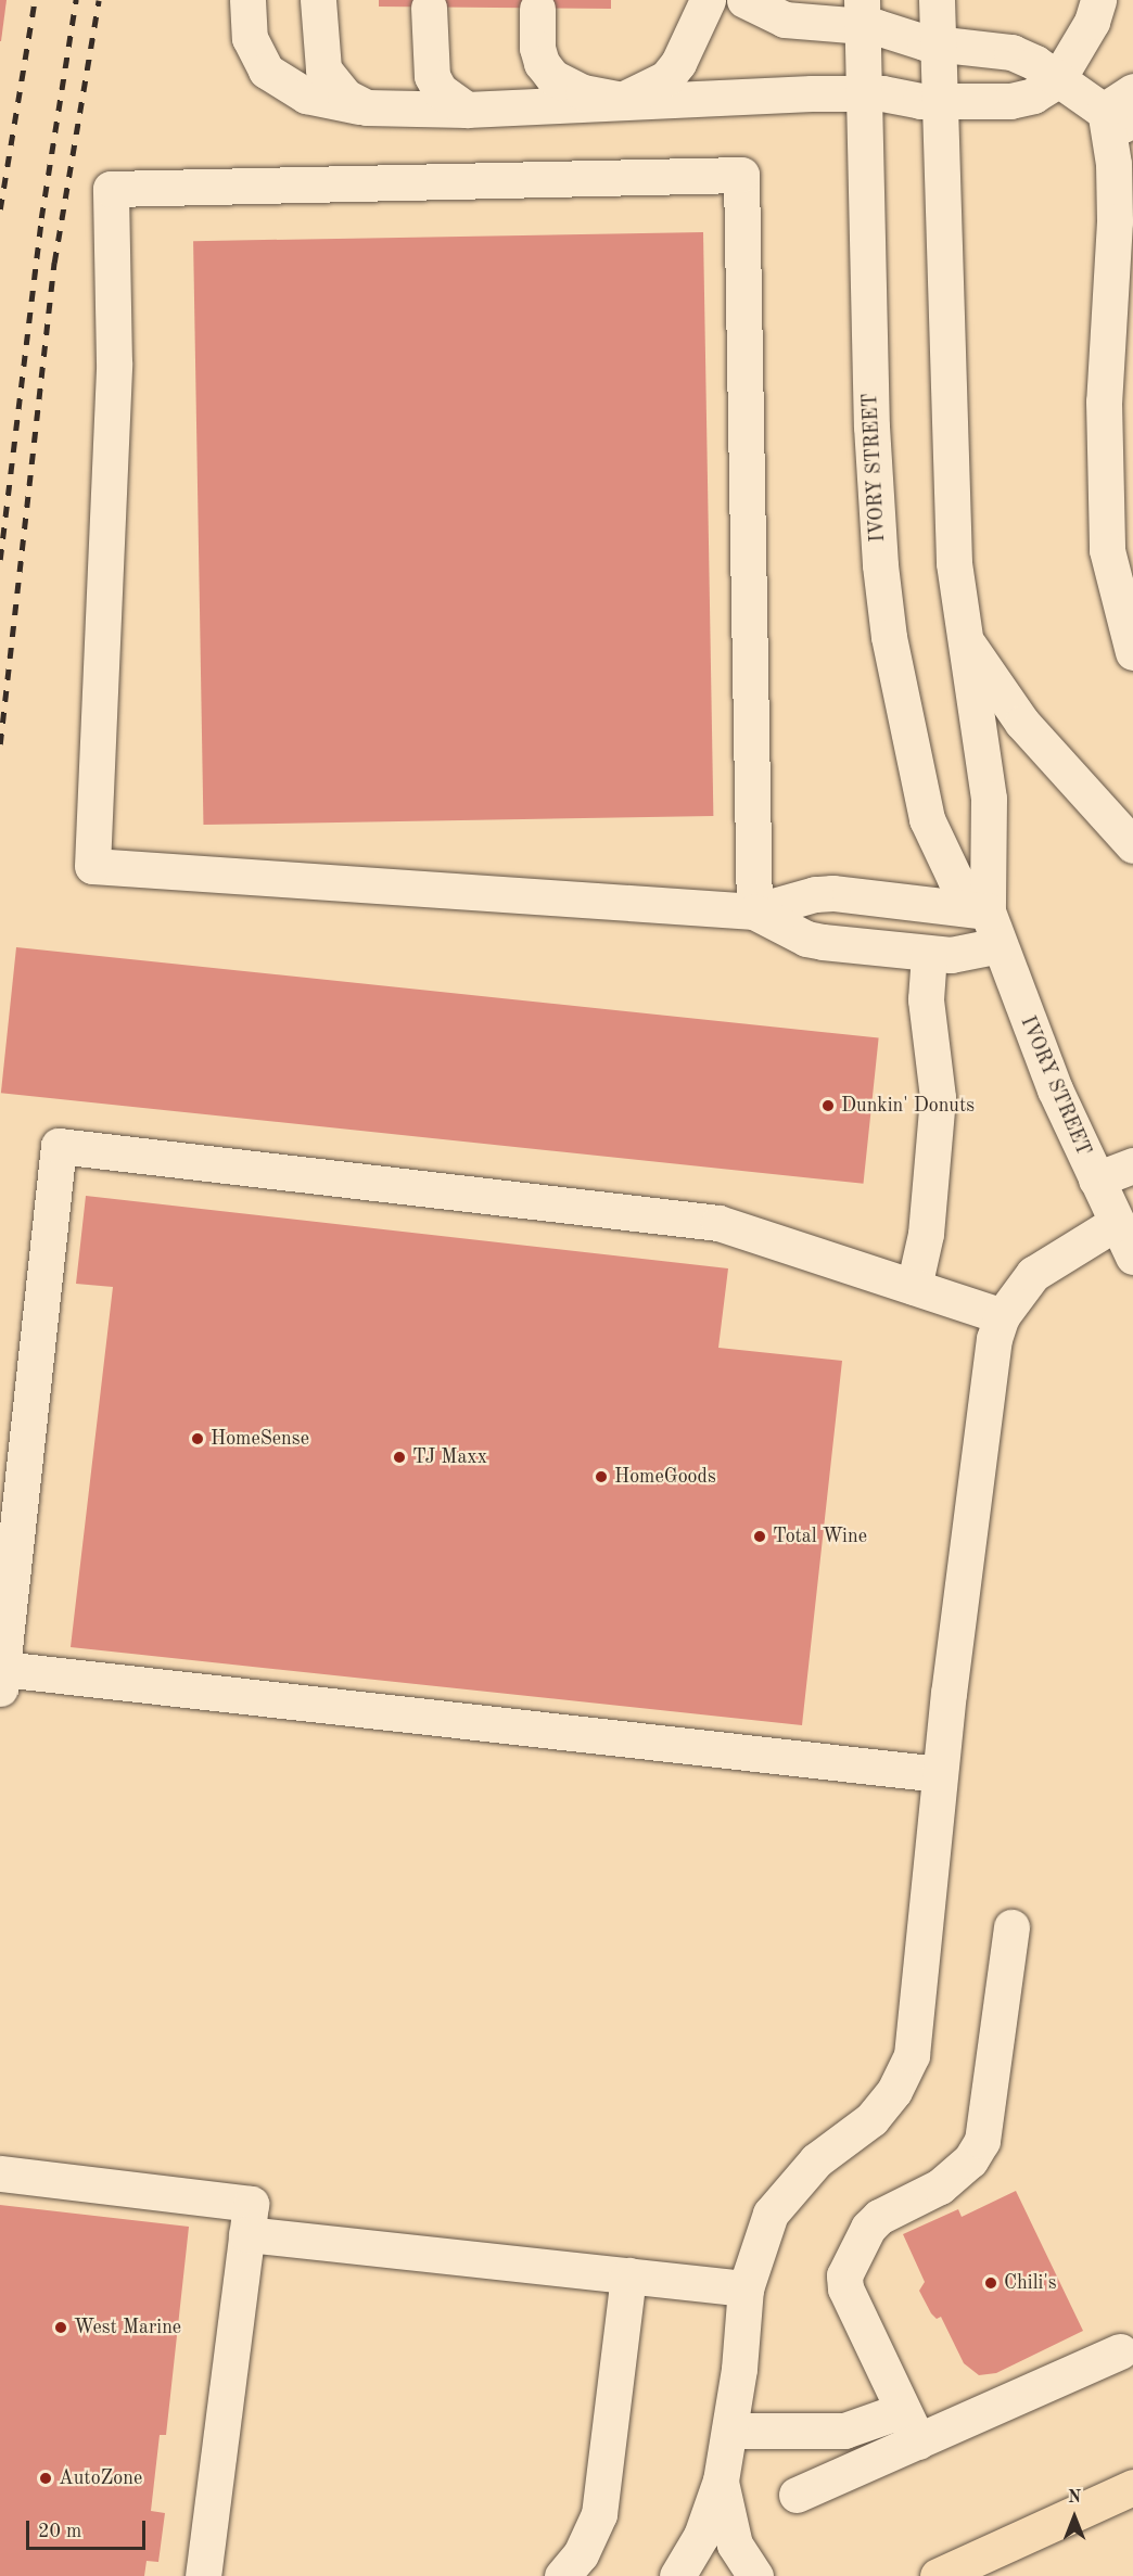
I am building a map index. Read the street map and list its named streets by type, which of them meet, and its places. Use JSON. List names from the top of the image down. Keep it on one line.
{"streets":{"street":["IVORY STREET"]},"places":["Dunkin' Donuts","HomeSense","TJ Maxx","HomeGoods","Total Wine","Chili's","West Marine","AutoZone"],"scale_bar":"20 m","north":"top"}
